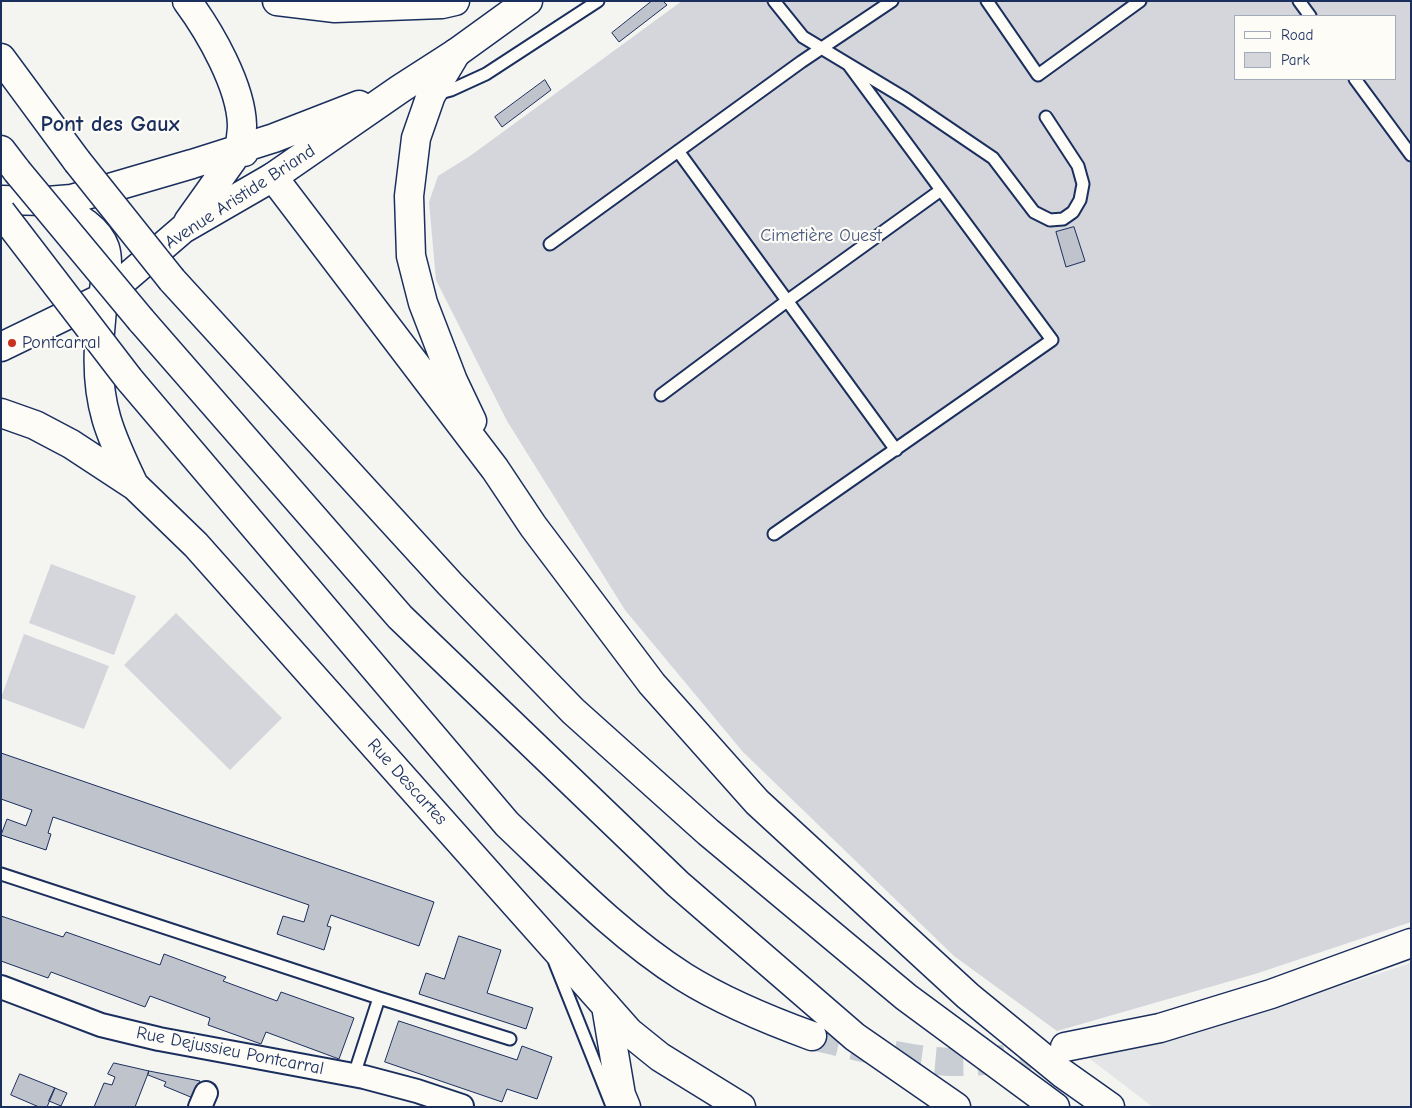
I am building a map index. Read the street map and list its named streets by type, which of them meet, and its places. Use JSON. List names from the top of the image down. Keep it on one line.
{"streets":{"main road":["Avenue Aristide Briand","Rue Descartes"],"street":["Rue Dejussieu Pontcarral"]},"crossings":[["Avenue Aristide Briand","Rue Descartes"]],"districts":["Pont des Gaux"],"parks":["Cimetière Ouest"],"places":["Pontcarral"],"legend":["Road","Park"]}
